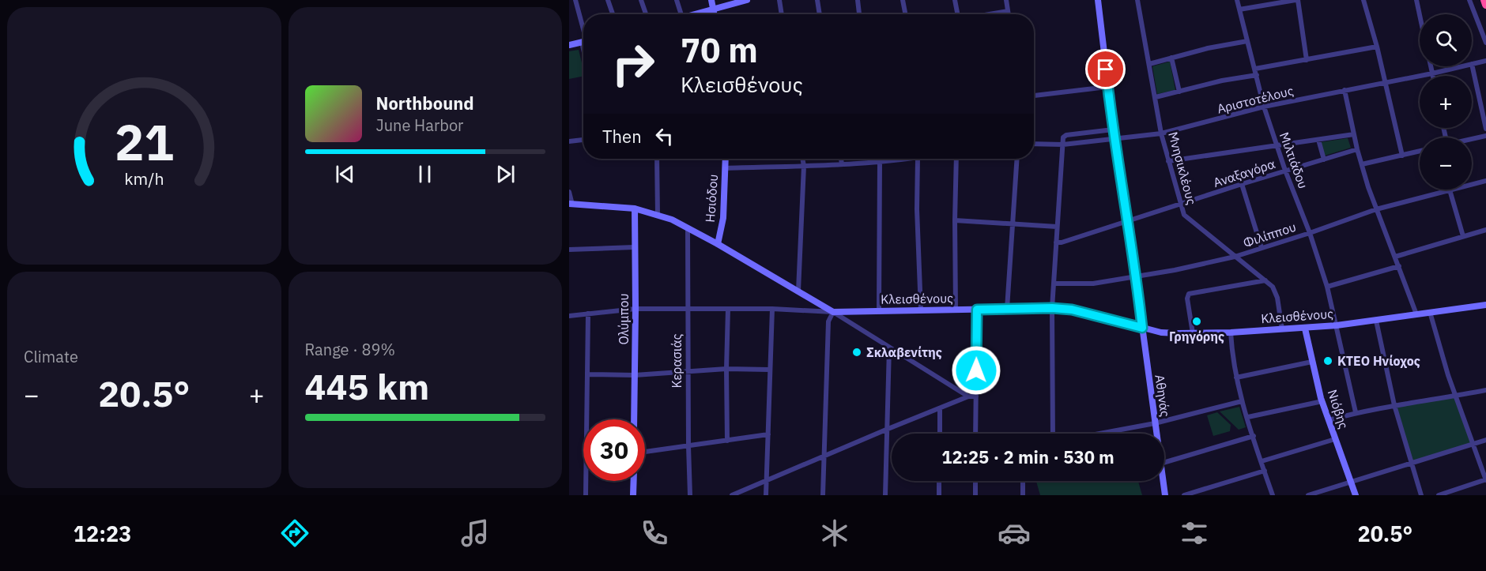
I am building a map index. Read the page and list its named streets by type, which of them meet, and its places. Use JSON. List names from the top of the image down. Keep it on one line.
{"streets":{"street":["Αριστοτέλους","Μιλτιάδου","Μνησικλέους","Αναξαγόρα","Ησιόδου","Φιλίππου","Κλεισθένους","Ολύμπου","Κερασιάς","Αθηνάς","Νιόβης"]},"crossings":[["Αριστοτέλους","Μιλτιάδου"],["Αριστοτέλους","Μνησικλέους"],["Αριστοτέλους","Αθηνάς"],["Μιλτιάδου","Αναξαγόρα"],["Μιλτιάδου","Φιλίππου"],["Μιλτιάδου","Κλεισθένους"],["Μνησικλέους","Αναξαγόρα"],["Μνησικλέους","Φιλίππου"],["Μνησικλέους","Κλεισθένους"],["Αναξαγόρα","Αθηνάς"],["Φιλίππου","Αθηνάς"],["Κλεισθένους","Αθηνάς"],["Κλεισθένους","Νιόβης"]],"places":["Γρηγόρης","Σκλαβενίτης","ΚΤΕΟ Hνίοχος"],"page":{"map_buttons":["+","−"],"turn":["70 m","Κλεισθένους"],"song":["Northbound","June Harbor"],"then":"Then","tile":["Climate",["Range · 89%","445 km"]],"heat":["−","20.5°","+"],"limit":"30","trip":"12:25 · 2 min · 530 m","tabs":["12:23","20.5°"],"gauge":["21","km/h"]}}
